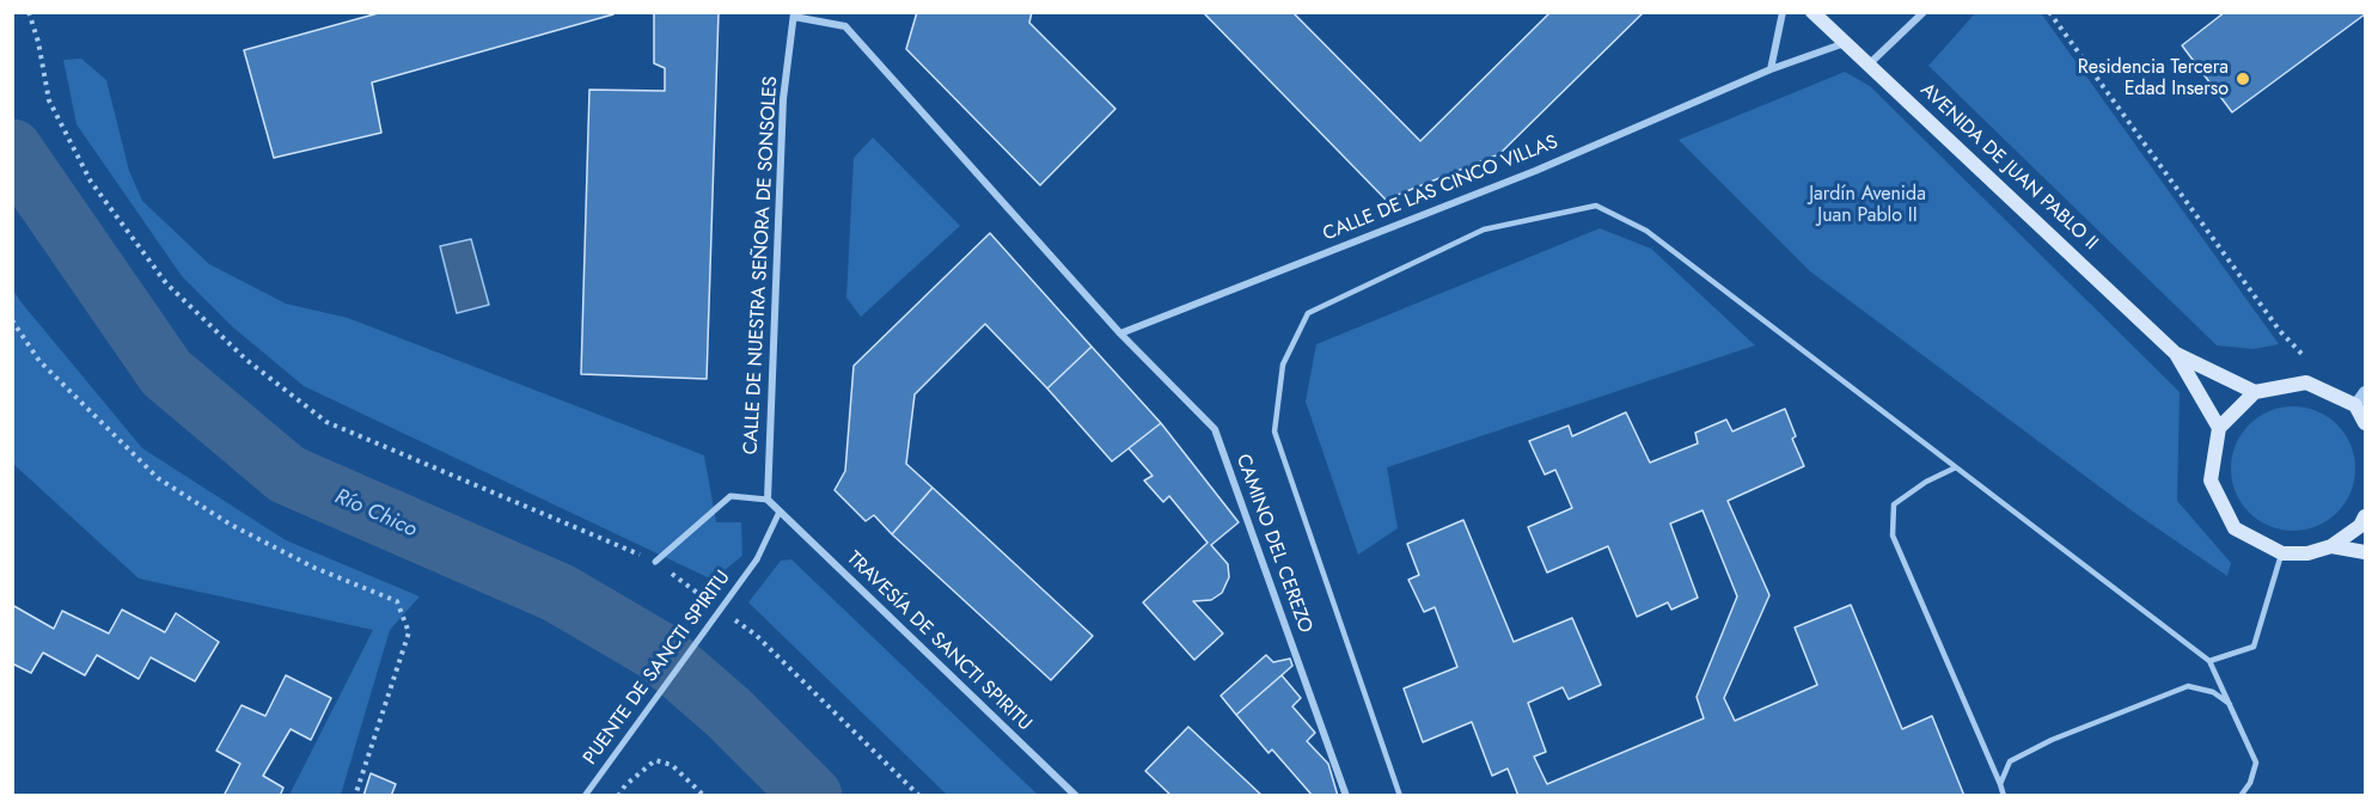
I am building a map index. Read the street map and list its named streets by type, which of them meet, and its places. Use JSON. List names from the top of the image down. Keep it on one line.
{"streets":{"main road":["AVENIDA DE JUAN PABLO II"],"street":["CALLE DE LAS CINCO VILLAS","CALLE DE NUESTRA SEÑORA DE SONSOLES","CAMINO DEL CEREZO","TRAVESÍA DE SANCTI SPIRITU","PUENTE DE SANCTI SPIRITU"]},"crossings":[["AVENIDA DE JUAN PABLO II","CALLE DE LAS CINCO VILLAS"],["CALLE DE LAS CINCO VILLAS","CALLE DE NUESTRA SEÑORA DE SONSOLES"],["CALLE DE LAS CINCO VILLAS","CAMINO DEL CEREZO"],["CALLE DE NUESTRA SEÑORA DE SONSOLES","CAMINO DEL CEREZO"],["TRAVESÍA DE SANCTI SPIRITU","PUENTE DE SANCTI SPIRITU"]],"water":["Río Chico"],"parks":["Jardín Avenida Juan Pablo II"],"places":["Residencia Tercera Edad Inserso"]}
